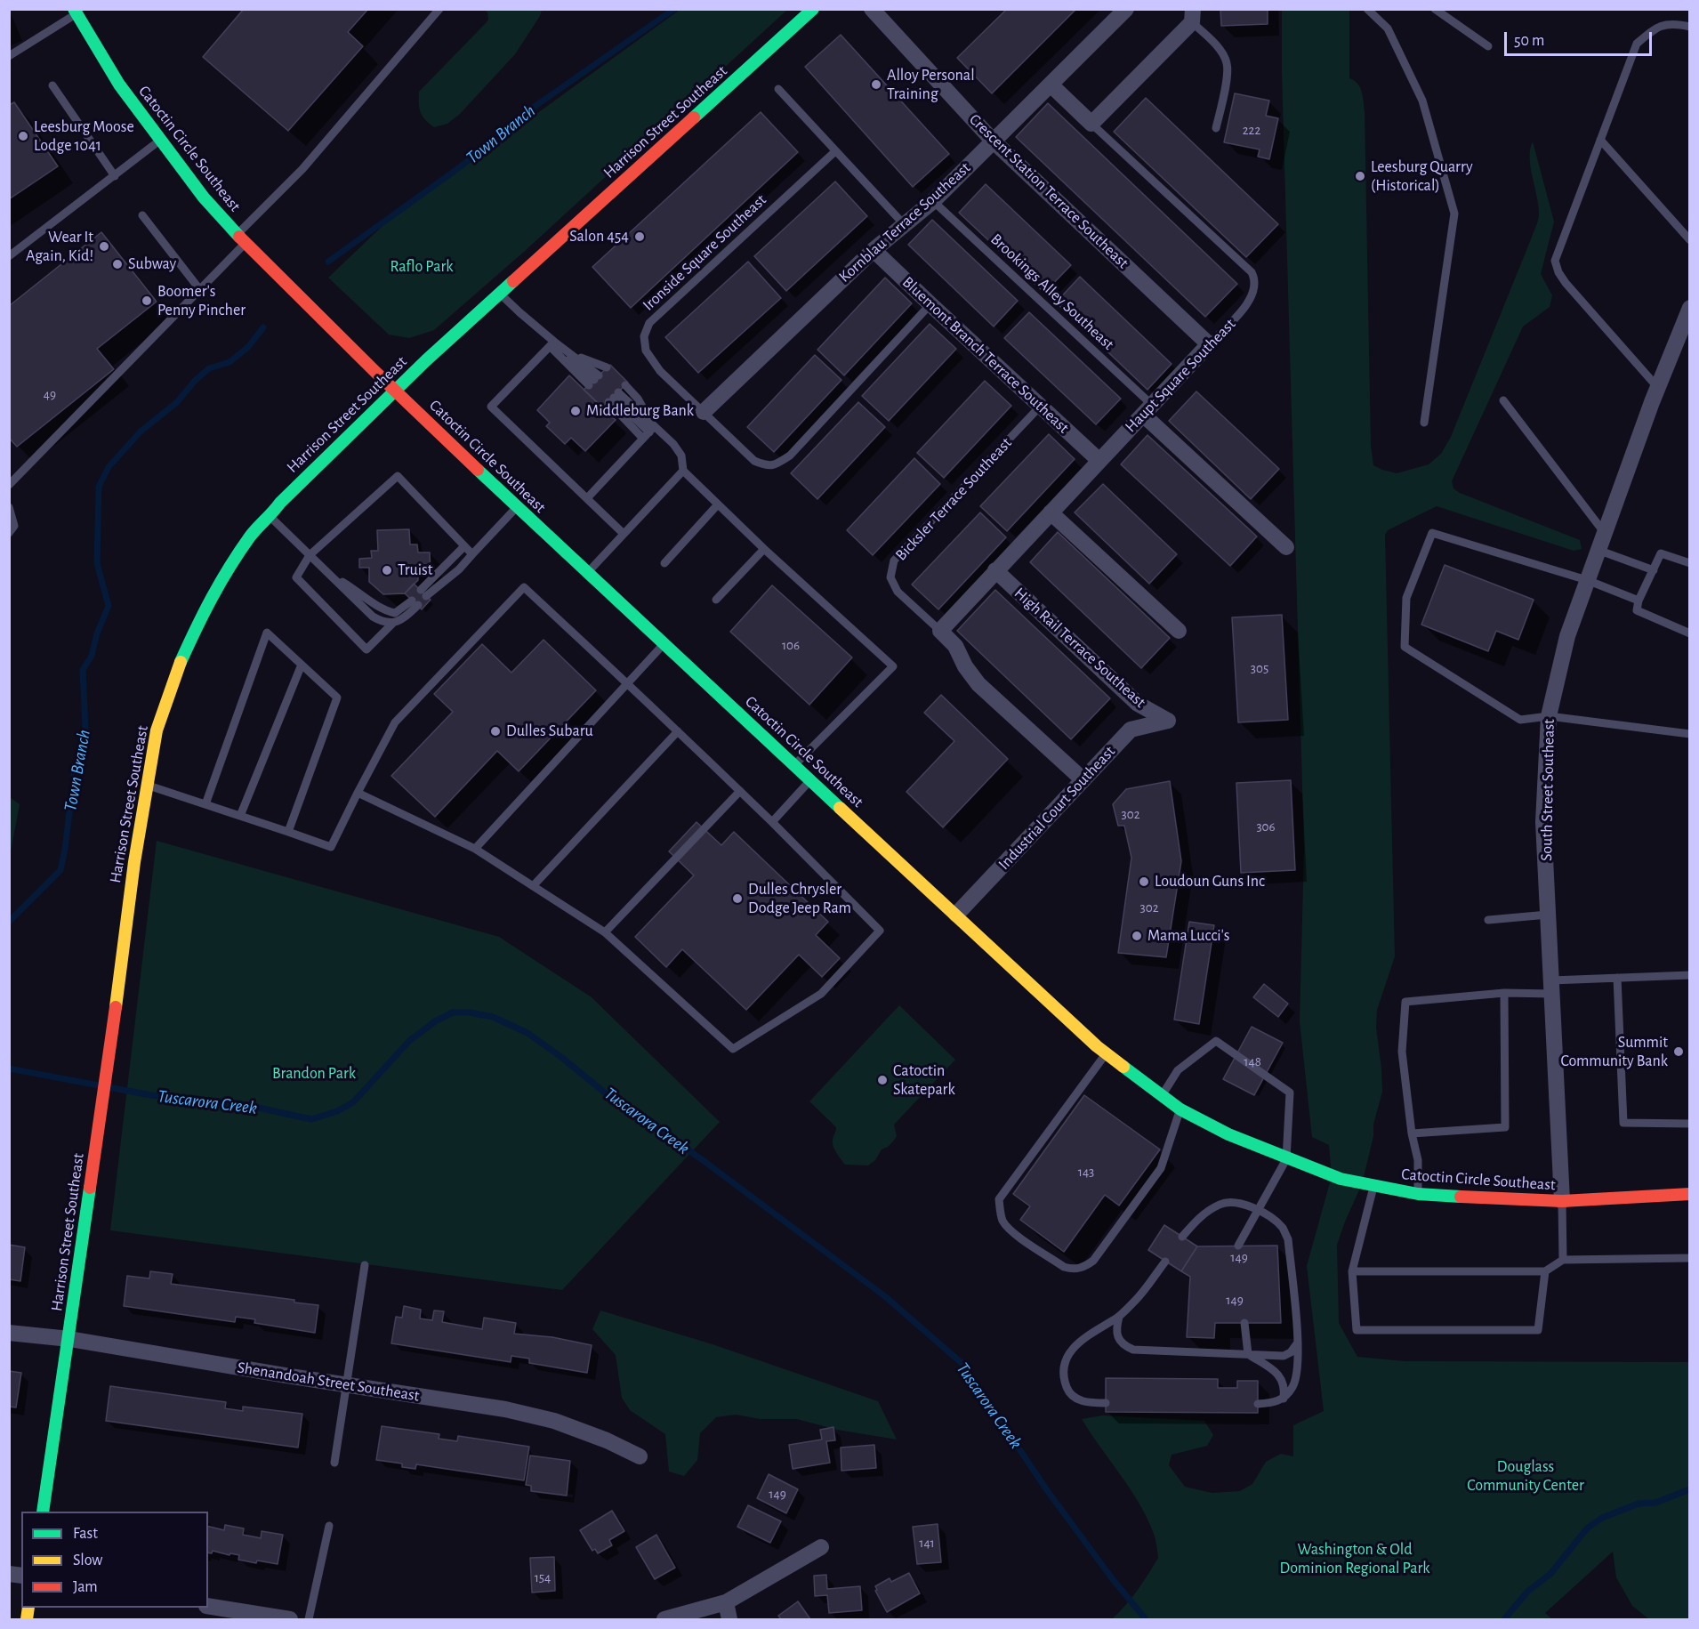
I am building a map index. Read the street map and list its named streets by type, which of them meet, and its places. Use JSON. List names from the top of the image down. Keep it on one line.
{"streets":{"main road":["Harrison Street Southeast","Catoctin Circle Southeast"],"street":["Crescent Station Terrace Southeast","Kornblau Terrace Southeast","Bluemont Branch Terrace Southeast","Haupt Square Southeast","Bicksler Terrace Southeast","High Rail Terrace Southeast","South Street Southeast","Industrial Court Southeast","Shenandoah Street Southeast"],"lane":["Ironside Square Southeast","Brookings Alley Southeast"]},"crossings":[["Harrison Street Southeast","Catoctin Circle Southeast"],["Harrison Street Southeast","Shenandoah Street Southeast"],["Catoctin Circle Southeast","South Street Southeast"],["Catoctin Circle Southeast","Industrial Court Southeast"],["Crescent Station Terrace Southeast","Kornblau Terrace Southeast"],["Crescent Station Terrace Southeast","Haupt Square Southeast"],["Kornblau Terrace Southeast","Ironside Square Southeast"],["Kornblau Terrace Southeast","Brookings Alley Southeast"],["Kornblau Terrace Southeast","Bluemont Branch Terrace Southeast"],["Ironside Square Southeast","Bluemont Branch Terrace Southeast"],["Brookings Alley Southeast","Haupt Square Southeast"],["Bluemont Branch Terrace Southeast","Haupt Square Southeast"],["Bluemont Branch Terrace Southeast","Bicksler Terrace Southeast"],["Haupt Square Southeast","Bicksler Terrace Southeast"],["Haupt Square Southeast","High Rail Terrace Southeast"],["Bicksler Terrace Southeast","Industrial Court Southeast"],["High Rail Terrace Southeast","Industrial Court Southeast"]],"water":["Town Branch","Tuscarora Creek"],"parks":["Raflo Park","Brandon Park","Douglass Community Center","Washington & Old Dominion Regional Park"],"places":["Alloy Personal Training","Leesburg Moose Lodge 1041","Leesburg Quarry (Historical)","Salon 454","Wear It Again, Kid!","Subway","Boomer's Penny Pincher","Middleburg Bank","Truist","Dulles Subaru","Loudoun Guns Inc","Dulles Chrysler Dodge Jeep Ram","Mama Lucci's","Summit Community Bank","Catoctin Skatepark"],"house_numbers":["222","49","106","305","302","306","302","148","143","149","149","149","141","154"],"legend":["Fast","Slow","Jam"],"scale_bar":"50 m"}
